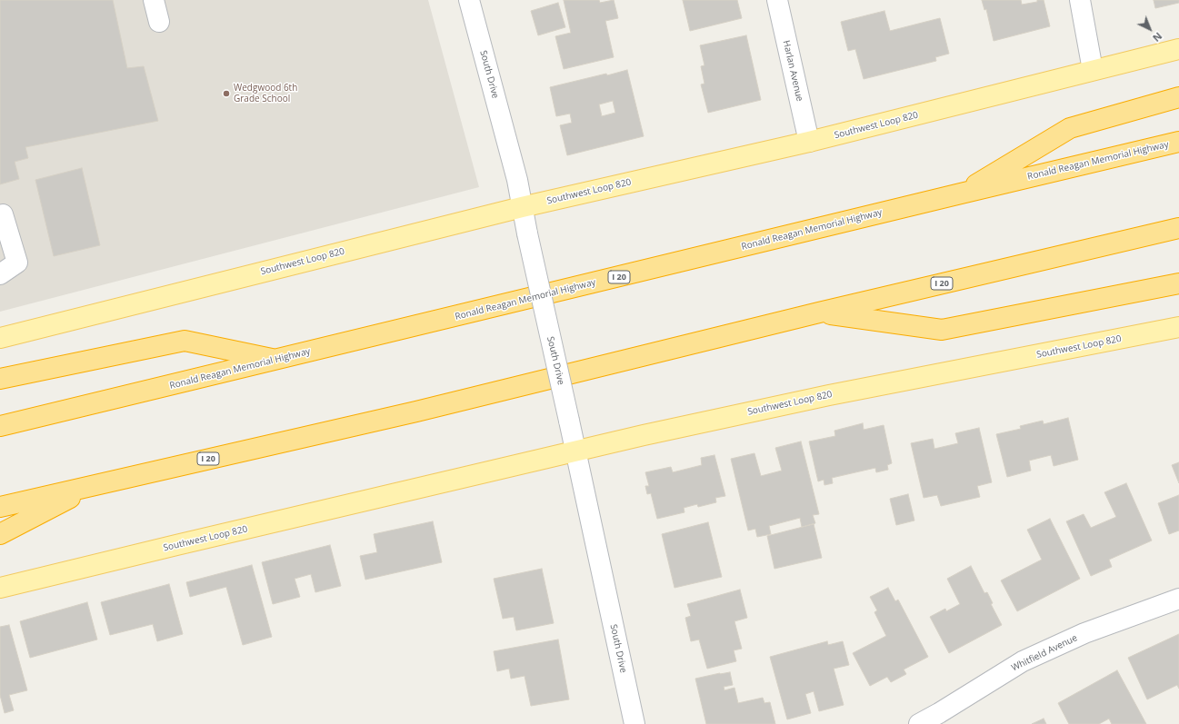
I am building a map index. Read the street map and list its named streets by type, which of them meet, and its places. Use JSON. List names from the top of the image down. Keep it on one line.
{"streets":{"highway":["Ronald Reagan Memorial Highway","I 20"],"main road":["Southwest Loop 820"],"street":["Harlan Avenue","South Drive","Whitfield Avenue"]},"crossings":[["Harlan Avenue","Southwest Loop 820"],["South Drive","Southwest Loop 820"]],"places":["Wedgwood 6th Grade School"],"north":"bottom right"}
